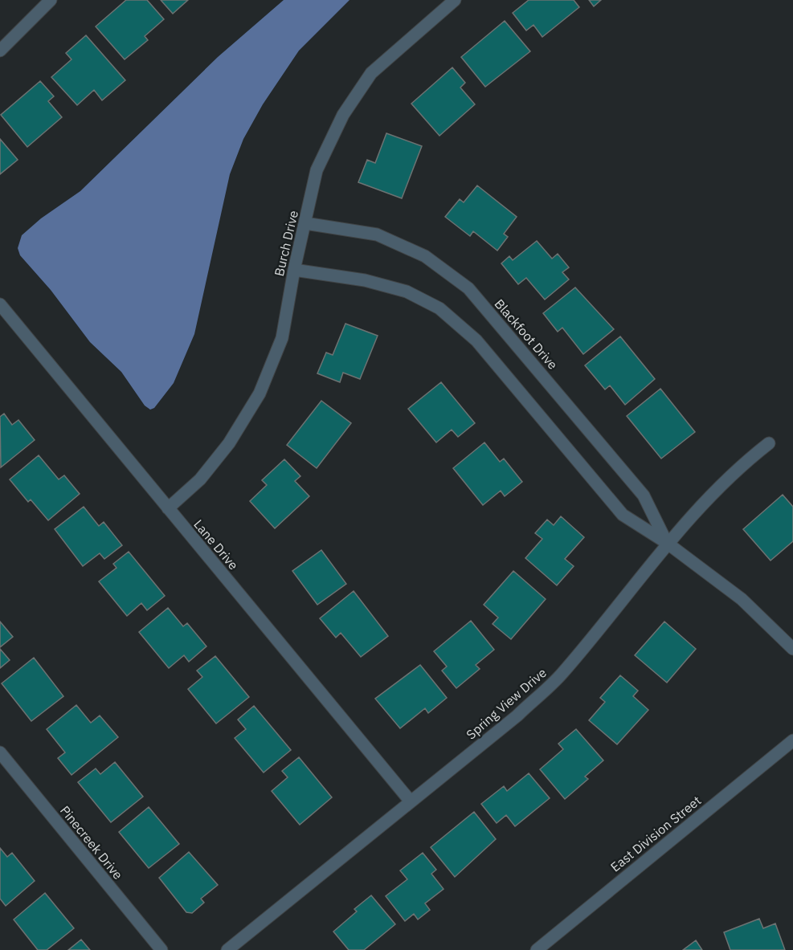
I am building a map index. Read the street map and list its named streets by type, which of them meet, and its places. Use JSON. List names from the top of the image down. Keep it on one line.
{"streets":{"street":["Burch Drive","Blackfoot Drive","Lane Drive","Spring View Drive","East Division Street","Pinecreek Drive"]},"crossings":[["Burch Drive","Blackfoot Drive"],["Burch Drive","Lane Drive"],["Blackfoot Drive","Spring View Drive"],["Lane Drive","Spring View Drive"]]}
